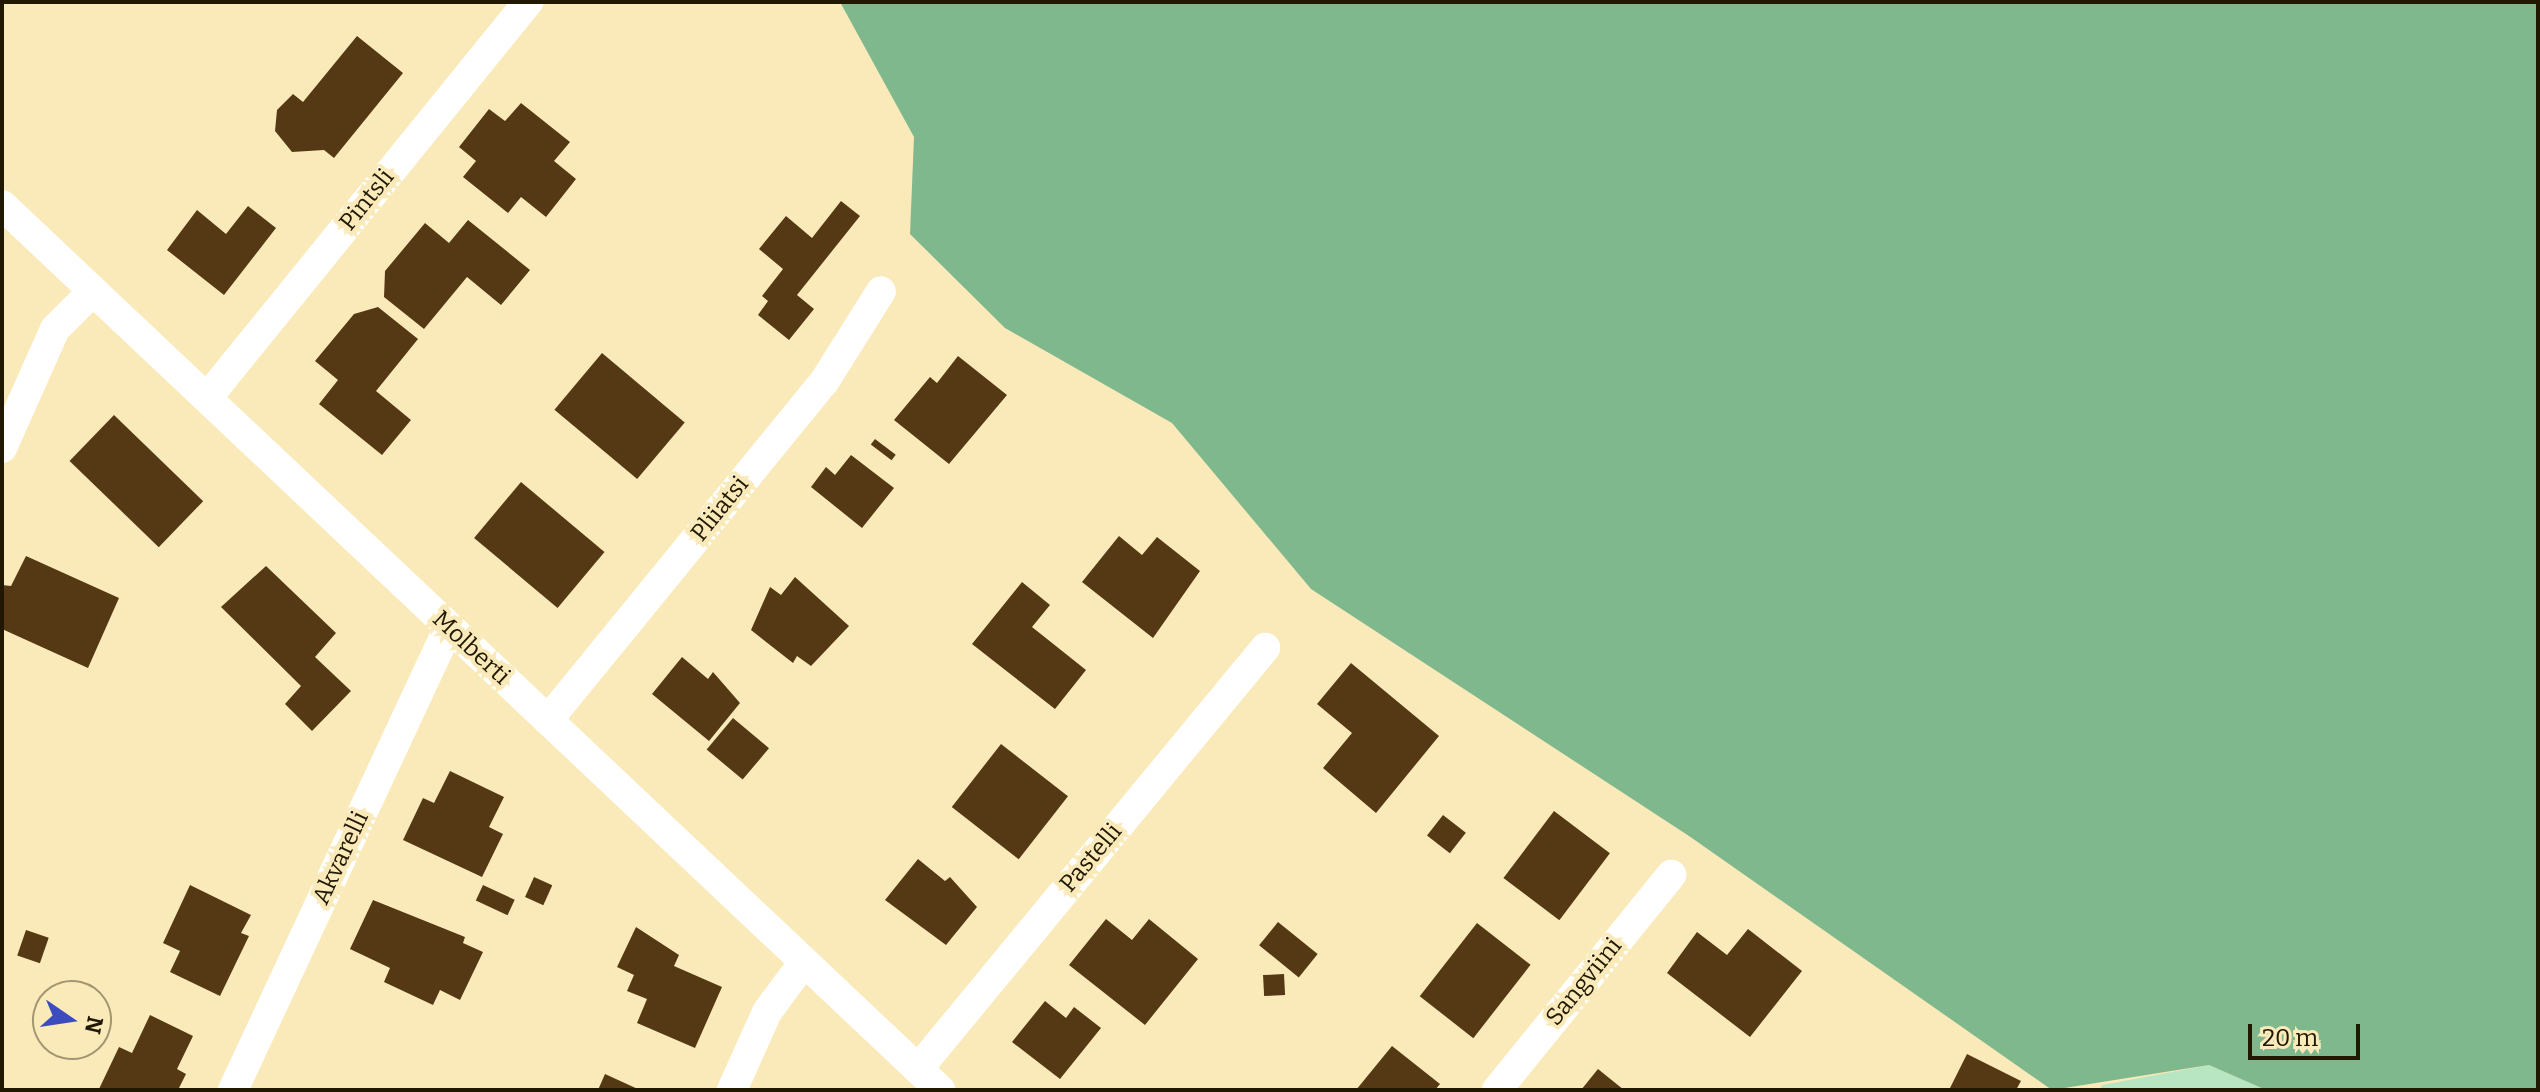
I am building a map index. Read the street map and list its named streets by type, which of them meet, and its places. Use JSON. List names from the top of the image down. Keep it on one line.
{"streets":{"street":["Pintsli","Pliiatsi","Molberti","Akvarelli","Pastelli","Sangviini"]},"crossings":[["Pintsli","Molberti"],["Pliiatsi","Molberti"],["Molberti","Akvarelli"],["Molberti","Pastelli"]],"scale_bar":"20 m","north":"right"}
